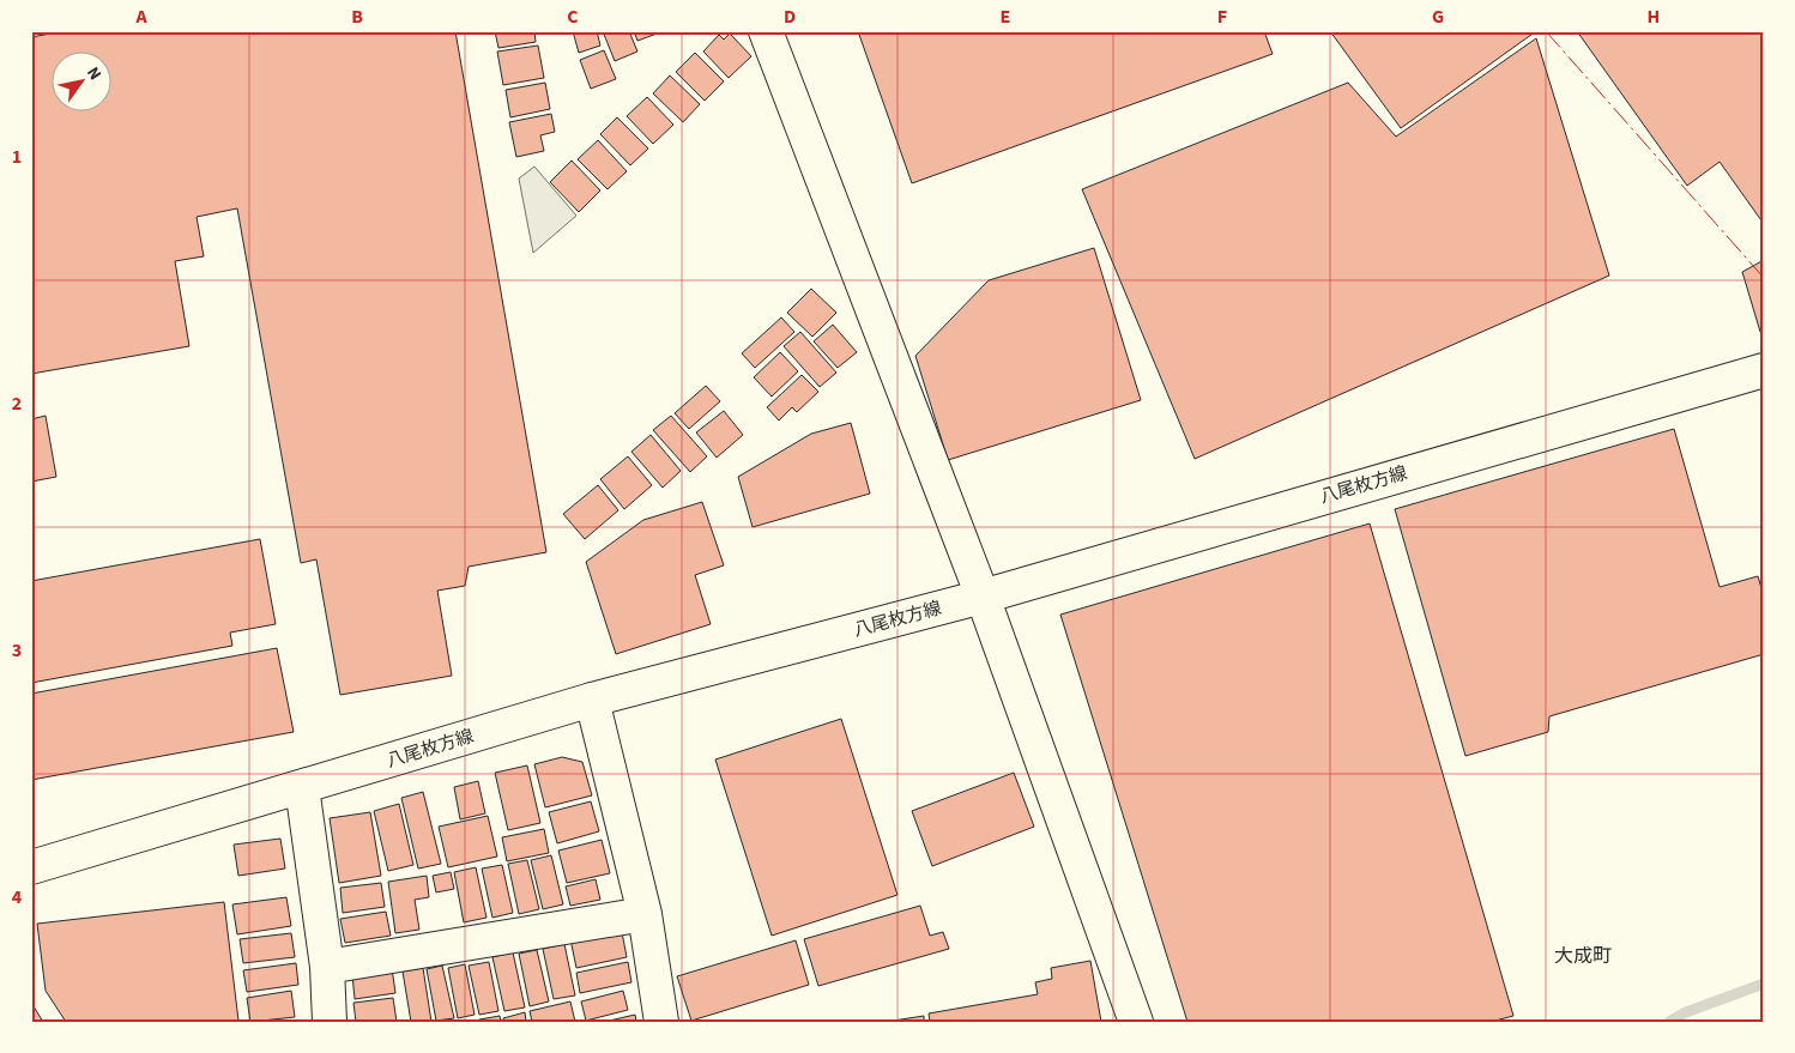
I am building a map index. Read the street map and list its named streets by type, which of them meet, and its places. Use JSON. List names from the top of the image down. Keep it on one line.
{"streets":{"street":["八尾枚方線"]},"districts":["大成町"],"north":"top right","grid":{"columns":["A","B","C","D","E","F","G","H"],"rows":["1","2","3","4"]}}
